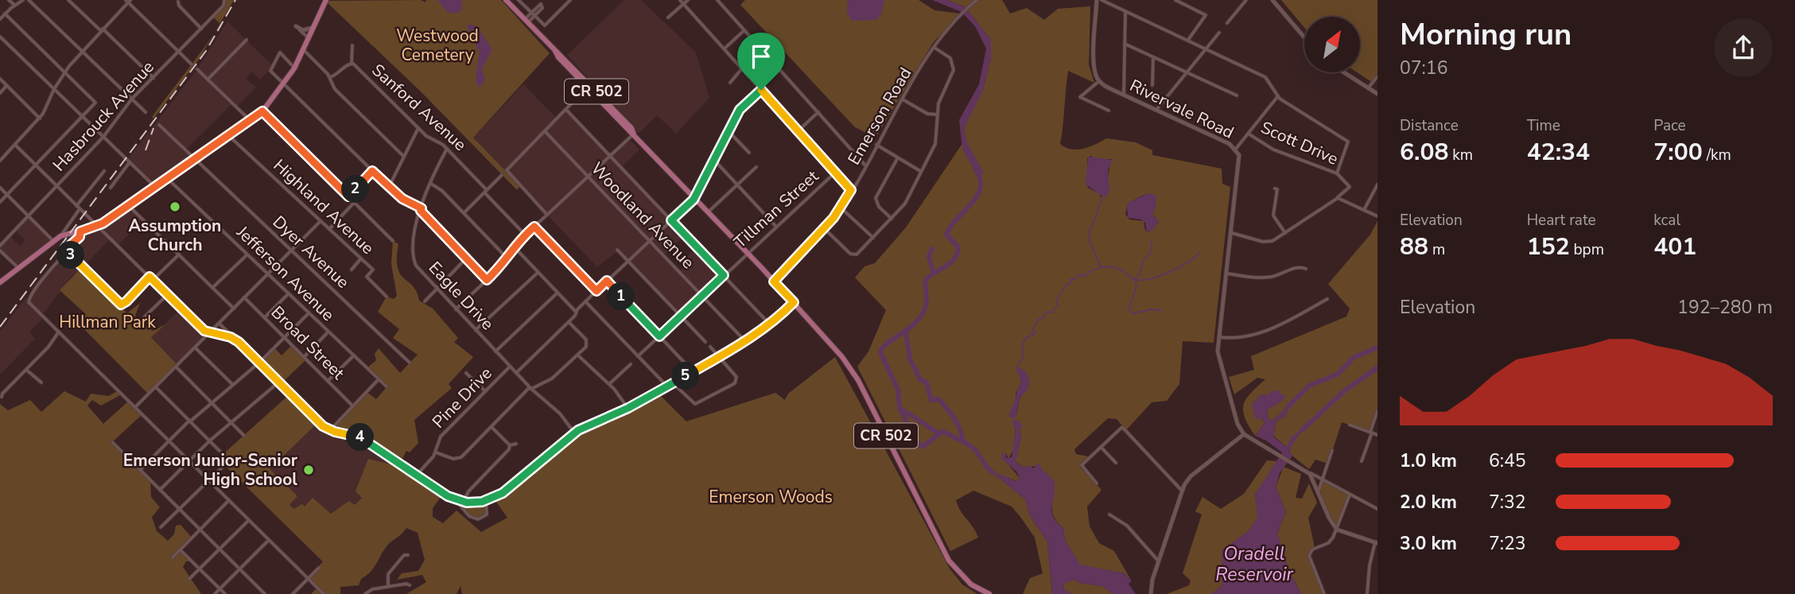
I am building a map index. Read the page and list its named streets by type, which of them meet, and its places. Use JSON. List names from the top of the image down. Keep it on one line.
{"streets":{"main road":["CR 502"],"street":["Sanford Avenue","Rivervale Road","Hasbrouck Avenue","Emerson Road","Scott Drive","Highland Avenue","Tillman Street","Woodland Avenue","Dyer Avenue","Jefferson Avenue","Eagle Drive","Broad Street","Pine Drive"]},"crossings":[["CR 502","Emerson Road"],["CR 502","Tillman Street"],["Sanford Avenue","Eagle Drive"],["Tillman Street","Woodland Avenue"],["Tillman Street","Pine Drive"],["Eagle Drive","Pine Drive"]],"water":["Oradell Reservoir"],"parks":["Westwood Cemetery","Hillman Park","Emerson Woods"],"places":["Assumption Church","Emerson Junior-Senior High School"],"north":"top right","page":{"heading":["Morning run","07:16"],"stats":[["Distance","6.08 km"],["Time","42:34"],["Pace","7:00 /km"],["Elevation","88 m"],["Heart rate","152 bpm"],["kcal","401"]],"pins":["2","3","1","5","4"],"chart":["Elevation","192–280 m"],"list":[{"name":"1.0 km","note":"6:45"},{"name":"2.0 km","note":"7:32"},{"name":"3.0 km","note":"7:23"}]}}
